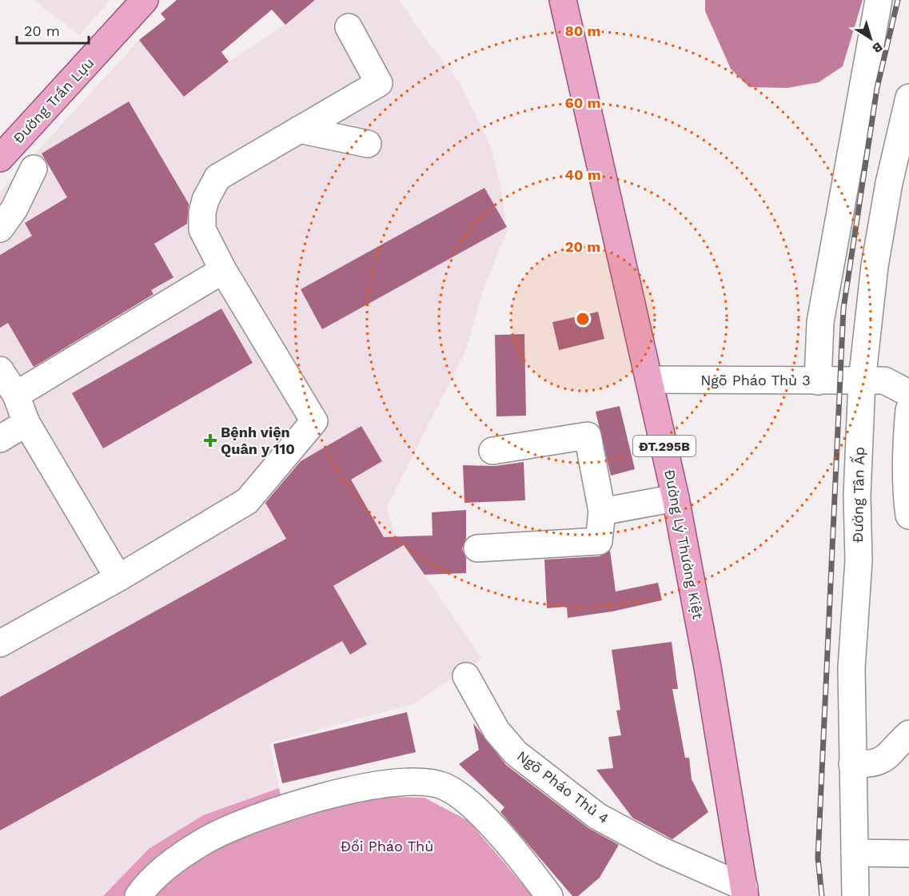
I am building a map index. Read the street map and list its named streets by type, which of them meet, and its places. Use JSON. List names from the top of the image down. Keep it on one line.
{"streets":{"main road":["Đường Trần Lựu","ĐT.295B","Đường Lý Thường Kiệt"],"street":["Ngõ Pháo Thủ 3","Đường Tân Ấp","Ngõ Pháo Thủ 4"]},"crossings":[["Ngõ Pháo Thủ 3","Đường Tân Ấp"],["Ngõ Pháo Thủ 3","Đường Lý Thường Kiệt"],["Đường Lý Thường Kiệt","Ngõ Pháo Thủ 4"]],"parks":["Đồi Pháo Thủ"],"places":{"health":["Bệnh viện Quân y 110"]},"scale_bar":"20 m","north":"bottom right","rings":["80 m","60 m","40 m","20 m"]}
